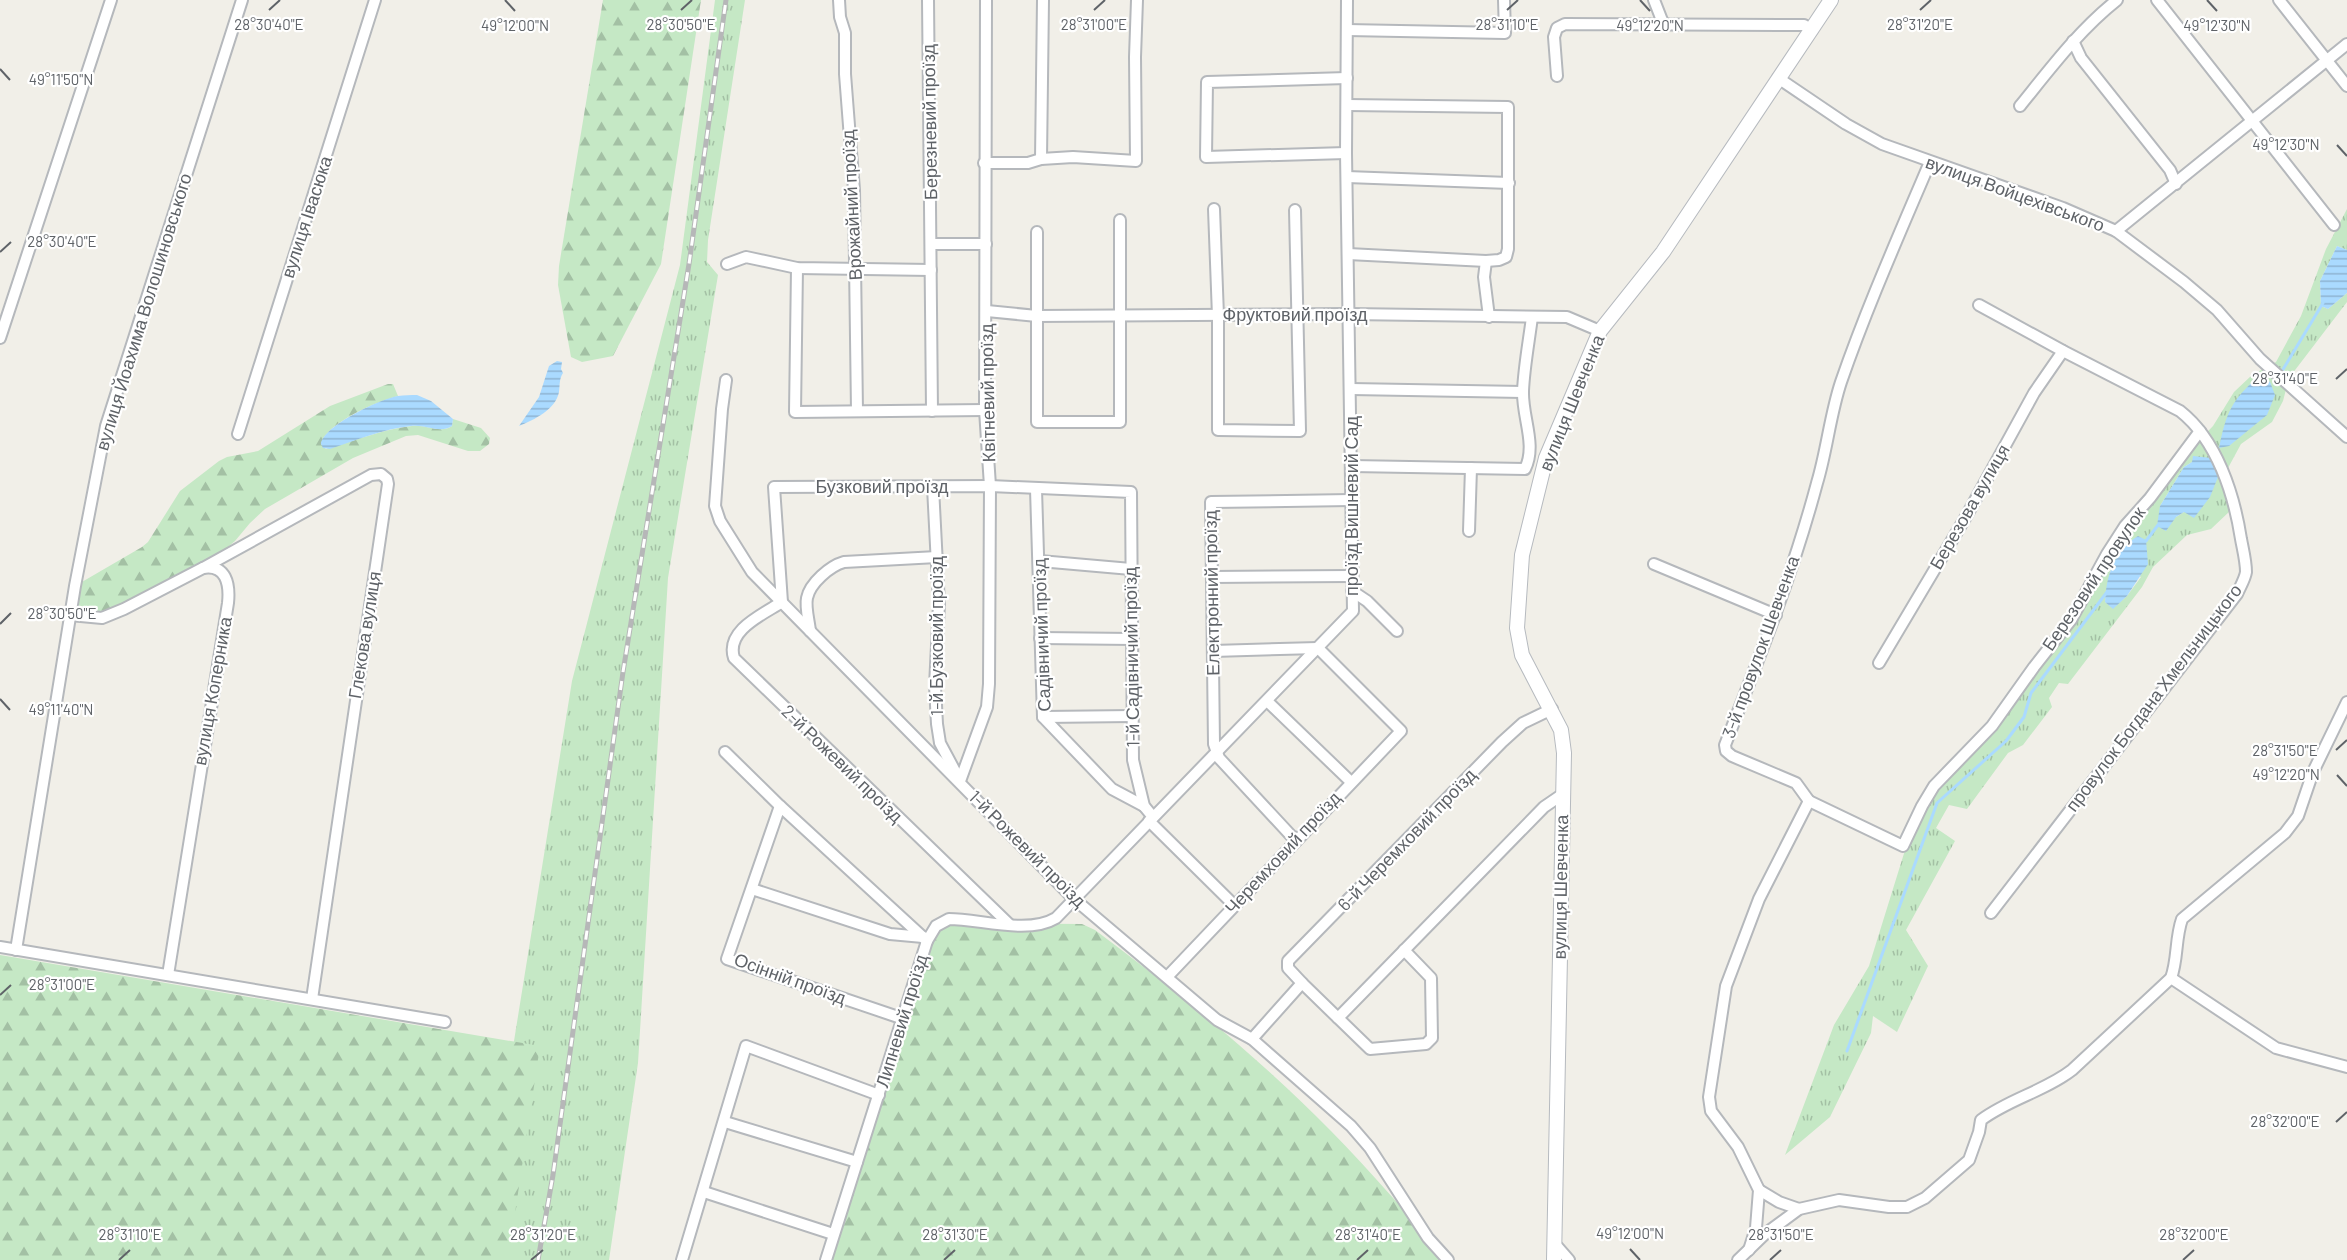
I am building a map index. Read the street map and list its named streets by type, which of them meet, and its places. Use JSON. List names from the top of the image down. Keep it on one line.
{"streets":{"street":["Березневий проїзд","вулиця Войцехівського","Врожайний проїзд","вулиця Івасюка","вулиця Йоахима Волошиновського","Фруктовий проїзд","Квітневий проїзд","вулиця Шевченка","Бузковий проїзд","проїзд Вишневий Сад","Березова вулиця","Березовий провулок","Електронний проїзд","Глекова вулиця","Садівничий проїзд","1-й Бузковий проїзд","3-й провулок Шевченка","1-й Садівничий проїзд","вулиця Коперника","провулок Богдана Хмельницького","2-й Рожевий проїзд","6-й Черемховий проїзд","1-й Рожевий проїзд","Черемховий проїзд","Осінній проїзд","Липневий проїзд"]},"crossings":[["вулиця Войцехівського","вулиця Шевченка"],["вулиця Войцехівського","3-й провулок Шевченка"],["Фруктовий проїзд","Квітневий проїзд"],["Фруктовий проїзд","вулиця Шевченка"],["Фруктовий проїзд","проїзд Вишневий Сад"],["Квітневий проїзд","Бузковий проїзд"],["Квітневий проїзд","1-й Бузковий проїзд"],["Квітневий проїзд","1-й Рожевий проїзд"],["вулиця Шевченка","6-й Черемховий проїзд"],["Бузковий проїзд","Садівничий проїзд"],["Бузковий проїзд","1-й Бузковий проїзд"],["Бузковий проїзд","1-й Садівничий проїзд"],["Бузковий проїзд","2-й Рожевий проїзд"],["Бузковий проїзд","1-й Рожевий проїзд"],["проїзд Вишневий Сад","Електронний проїзд"],["проїзд Вишневий Сад","1-й Садівничий проїзд"],["проїзд Вишневий Сад","1-й Рожевий проїзд"],["проїзд Вишневий Сад","Черемховий проїзд"],["проїзд Вишневий Сад","Липневий проїзд"],["Березова вулиця","провулок Богдана Хмельницького"],["Березовий провулок","3-й провулок Шевченка"],["Березовий провулок","провулок Богдана Хмельницького"],["Глекова вулиця","вулиця Коперника"],["Садівничий проїзд","1-й Садівничий проїзд"],["1-й Бузковий проїзд","1-й Рожевий проїзд"],["1-й Садівничий проїзд","Черемховий проїзд"],["2-й Рожевий проїзд","1-й Рожевий проїзд"],["2-й Рожевий проїзд","Липневий проїзд"],["1-й Рожевий проїзд","Черемховий проїзд"],["1-й Рожевий проїзд","Липневий проїзд"],["Осінній проїзд","Липневий проїзд"]],"coordinates":["28°31'10\"E","28°31'20\"E","28°30'40\"E","28°30'50\"E","28°31'00\"E","49°12'00\"N","49°12'20\"N","49°12'30\"N","49°11'50\"N","28°31'40\"E","49°11'40\"N","28°31'50\"E","28°32'00\"E","28°31'30\"E"]}
